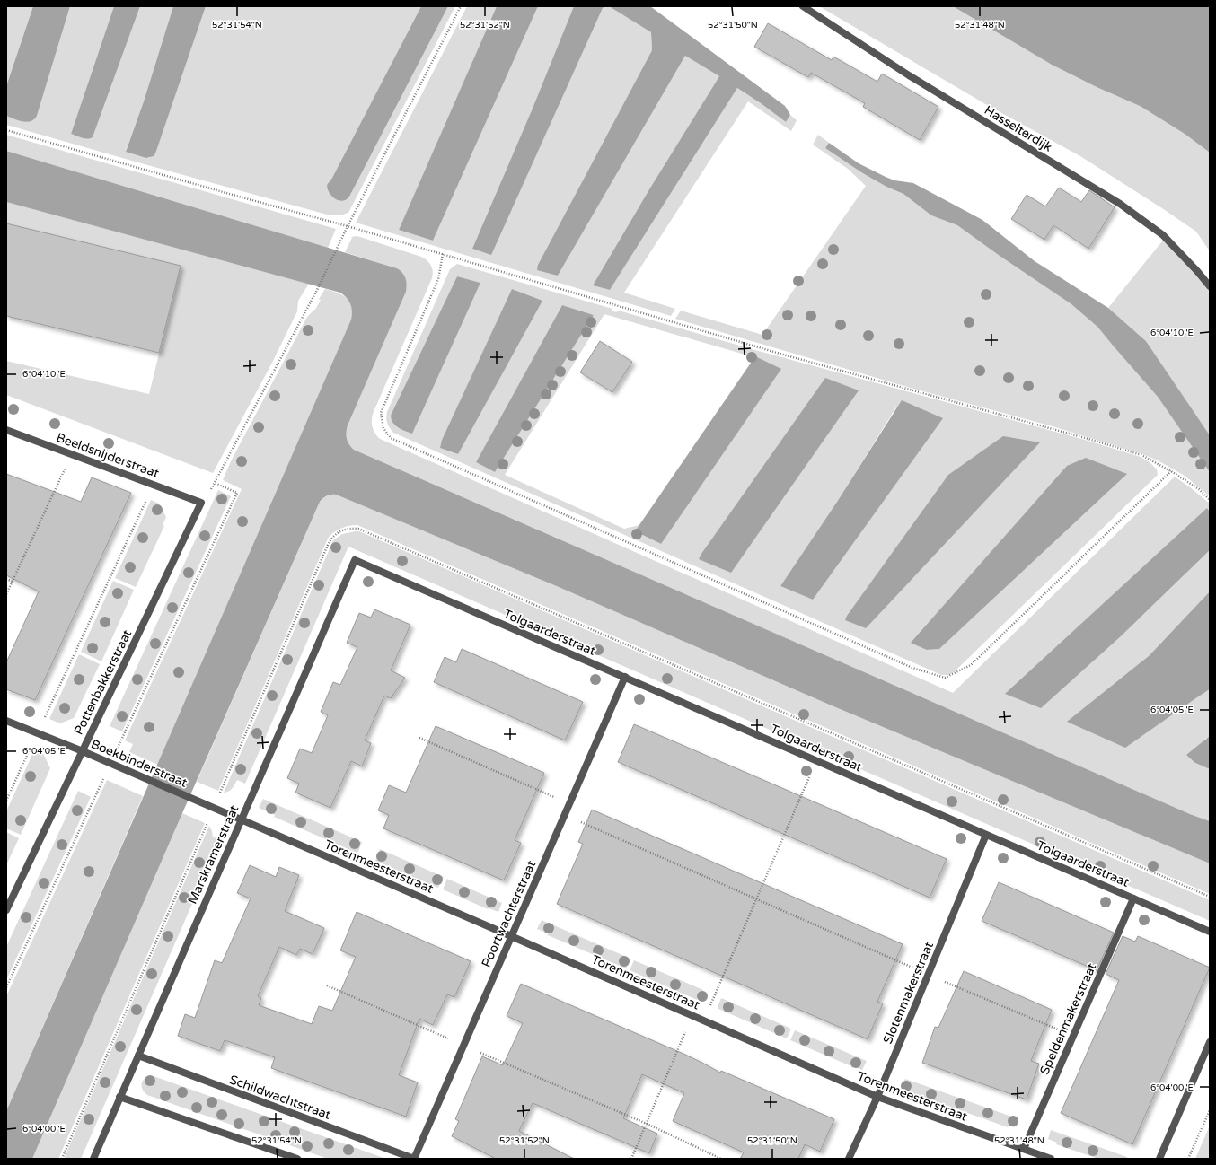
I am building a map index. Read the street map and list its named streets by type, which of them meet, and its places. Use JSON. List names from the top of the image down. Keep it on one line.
{"streets":{"street":["Hasselterdijk","Beeldsnijderstraat","Tolgaarderstraat","Pottenbakkerstraat","Boekbinderstraat","Marskramerstraat","Torenmeesterstraat","Poortwachterstraat","Slotenmakerstraat","Speldenmakerstraat","Schildwachtstraat"]},"crossings":[["Beeldsnijderstraat","Pottenbakkerstraat"],["Tolgaarderstraat","Marskramerstraat"],["Tolgaarderstraat","Poortwachterstraat"],["Tolgaarderstraat","Slotenmakerstraat"],["Tolgaarderstraat","Speldenmakerstraat"],["Pottenbakkerstraat","Boekbinderstraat"],["Boekbinderstraat","Marskramerstraat"],["Boekbinderstraat","Torenmeesterstraat"],["Marskramerstraat","Torenmeesterstraat"],["Marskramerstraat","Schildwachtstraat"],["Torenmeesterstraat","Poortwachterstraat"],["Torenmeesterstraat","Slotenmakerstraat"],["Torenmeesterstraat","Speldenmakerstraat"],["Poortwachterstraat","Schildwachtstraat"]],"coordinates":["52°31'54\"N","52°31'52\"N","52°31'50\"N","52°31'48\"N","6°04'10\"E","6°04'05\"E","6°04'00\"E"]}
